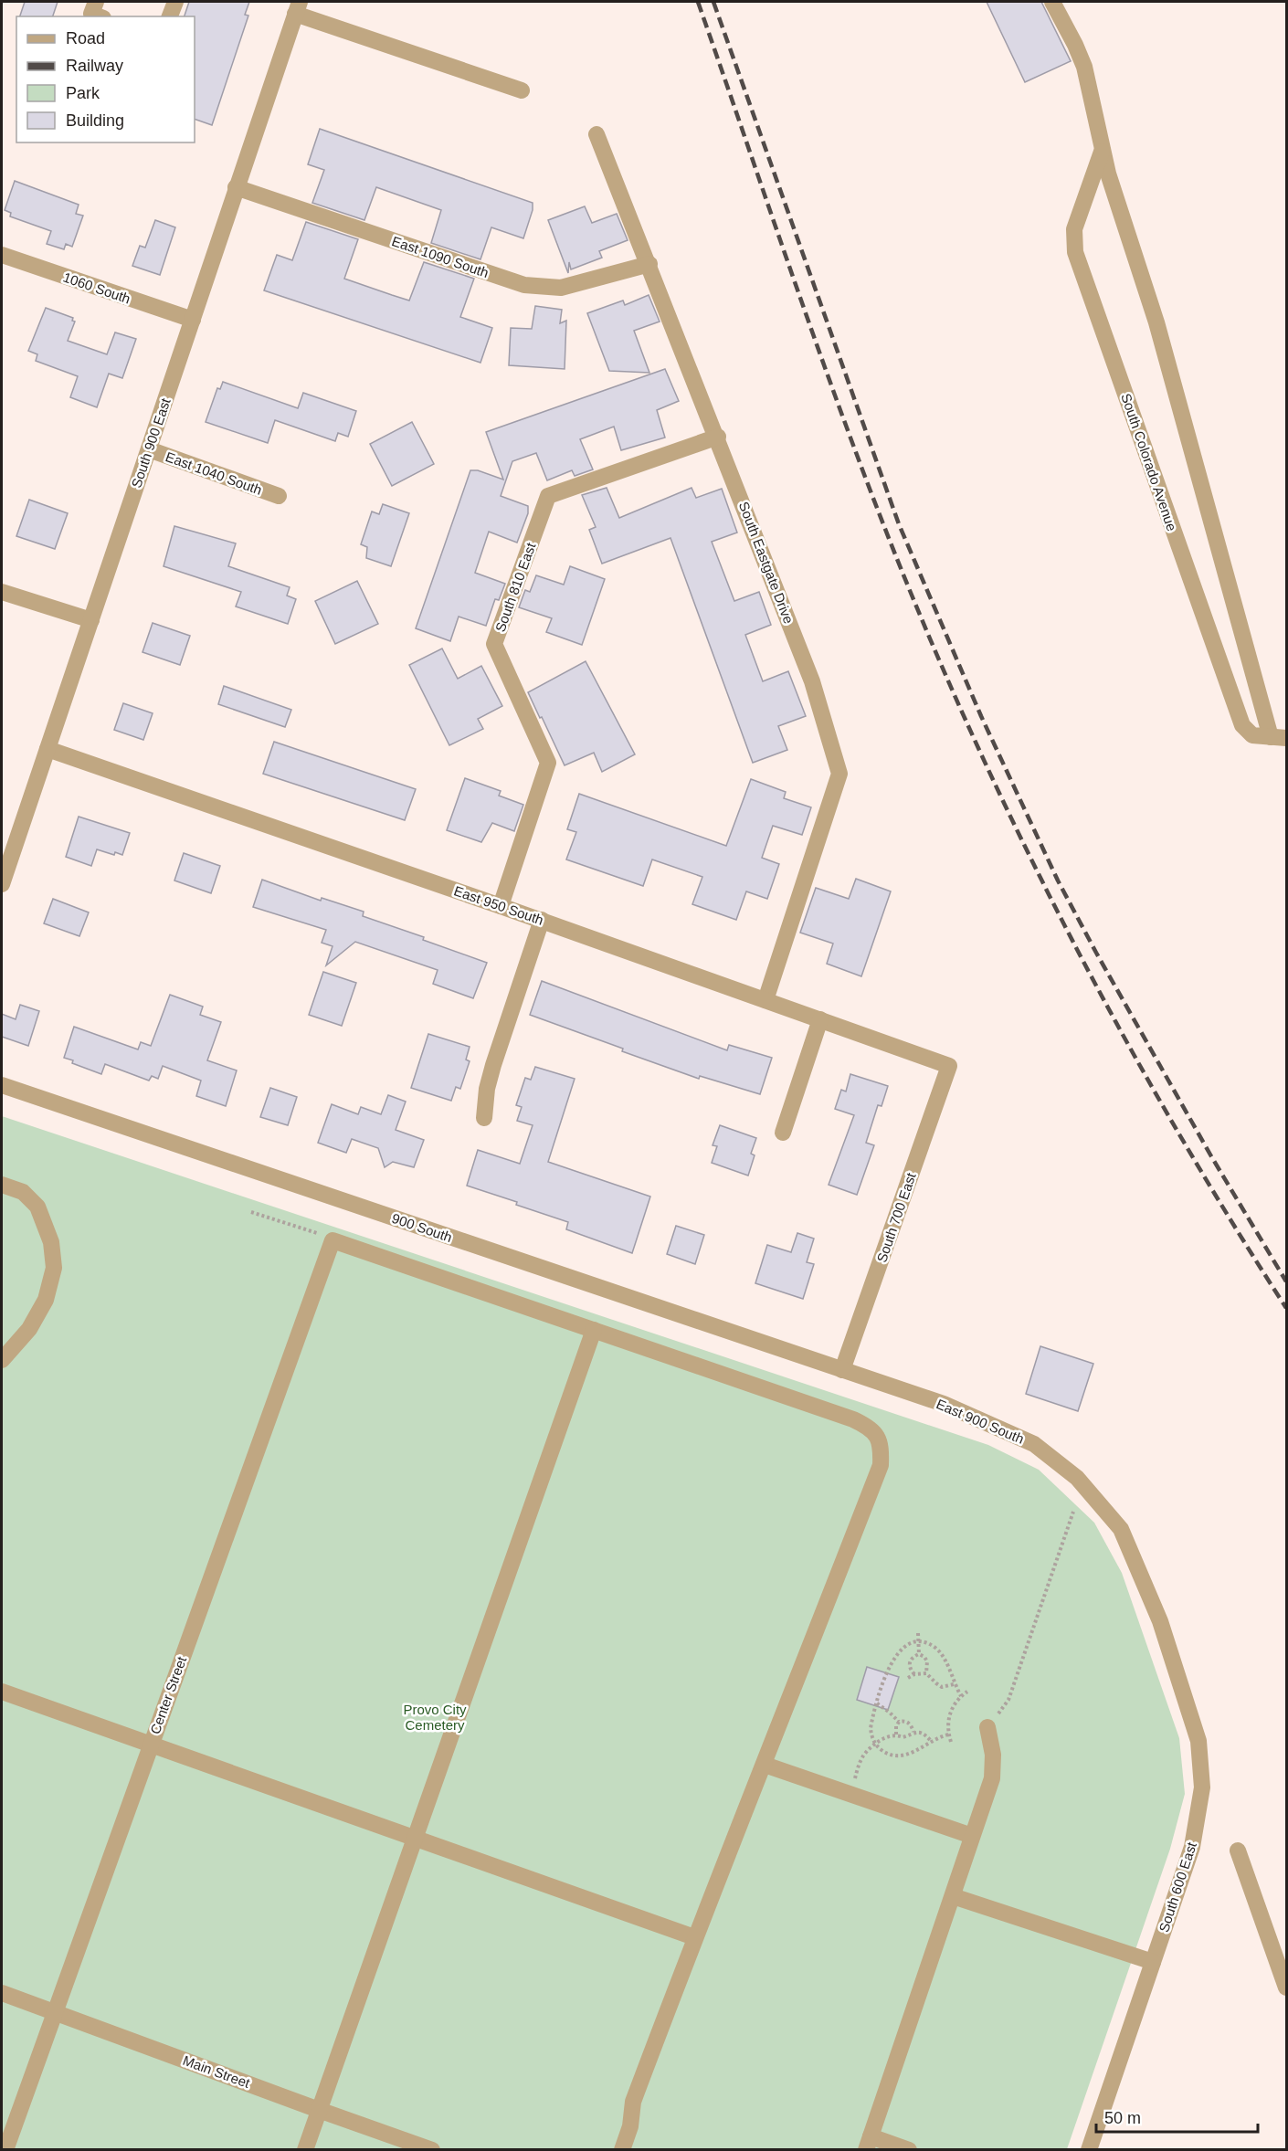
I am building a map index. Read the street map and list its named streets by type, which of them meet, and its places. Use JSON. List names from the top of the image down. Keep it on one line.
{"streets":{"street":["East 1090 South","1060 South","South 900 East","South Colorado Avenue","East 1040 South","South Eastgate Drive","South 810 East","East 950 South","South 700 East","900 South","East 900 South","Center Street","South 600 East","Main Street"]},"crossings":[["East 1090 South","South 900 East"],["East 1090 South","South Eastgate Drive"],["1060 South","South 900 East"],["South 900 East","East 1040 South"],["South 900 East","East 950 South"],["South Eastgate Drive","South 810 East"],["South Eastgate Drive","East 950 South"],["South 810 East","East 950 South"],["East 950 South","South 700 East"],["South 700 East","900 South"],["South 700 East","East 900 South"],["900 South","East 900 South"],["East 900 South","South 600 East"],["Center Street","Main Street"]],"parks":["Provo City Cemetery"],"legend":["Road","Railway","Park","Building"],"scale_bar":"50 m"}
